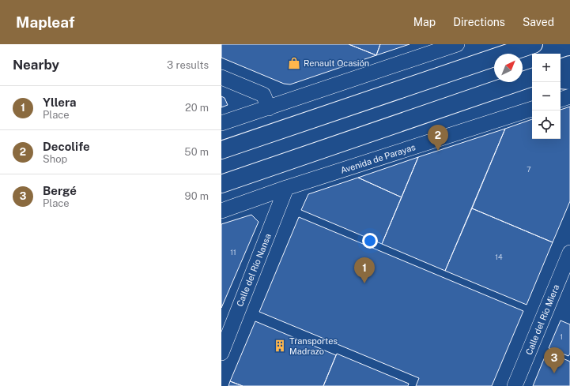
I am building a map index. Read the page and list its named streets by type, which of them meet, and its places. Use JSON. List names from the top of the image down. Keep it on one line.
{"streets":{"street":["Avenida de Parayas","Calle del Río Nansa","Calle del Río Miera"]},"crossings":[["Avenida de Parayas","Calle del Río Nansa"]],"places":{"shop":["Renault Ocasión"],"building":["Transportes Madrazo"]},"house_numbers":["7","11","14","1"],"north":"top right","page":{"header":"Mapleaf","nav":["Map","Directions","Saved"],"heading":["Nearby","3 results"],"map_buttons":["+","−"],"list":[{"mark":"1","name":"Yllera","note":"Place","value":"20 m"},{"mark":"2","name":"Decolife","note":"Shop","value":"50 m"},{"mark":"3","name":"Bergé","note":"Place","value":"90 m"}],"pins":["2","1","3"]}}
